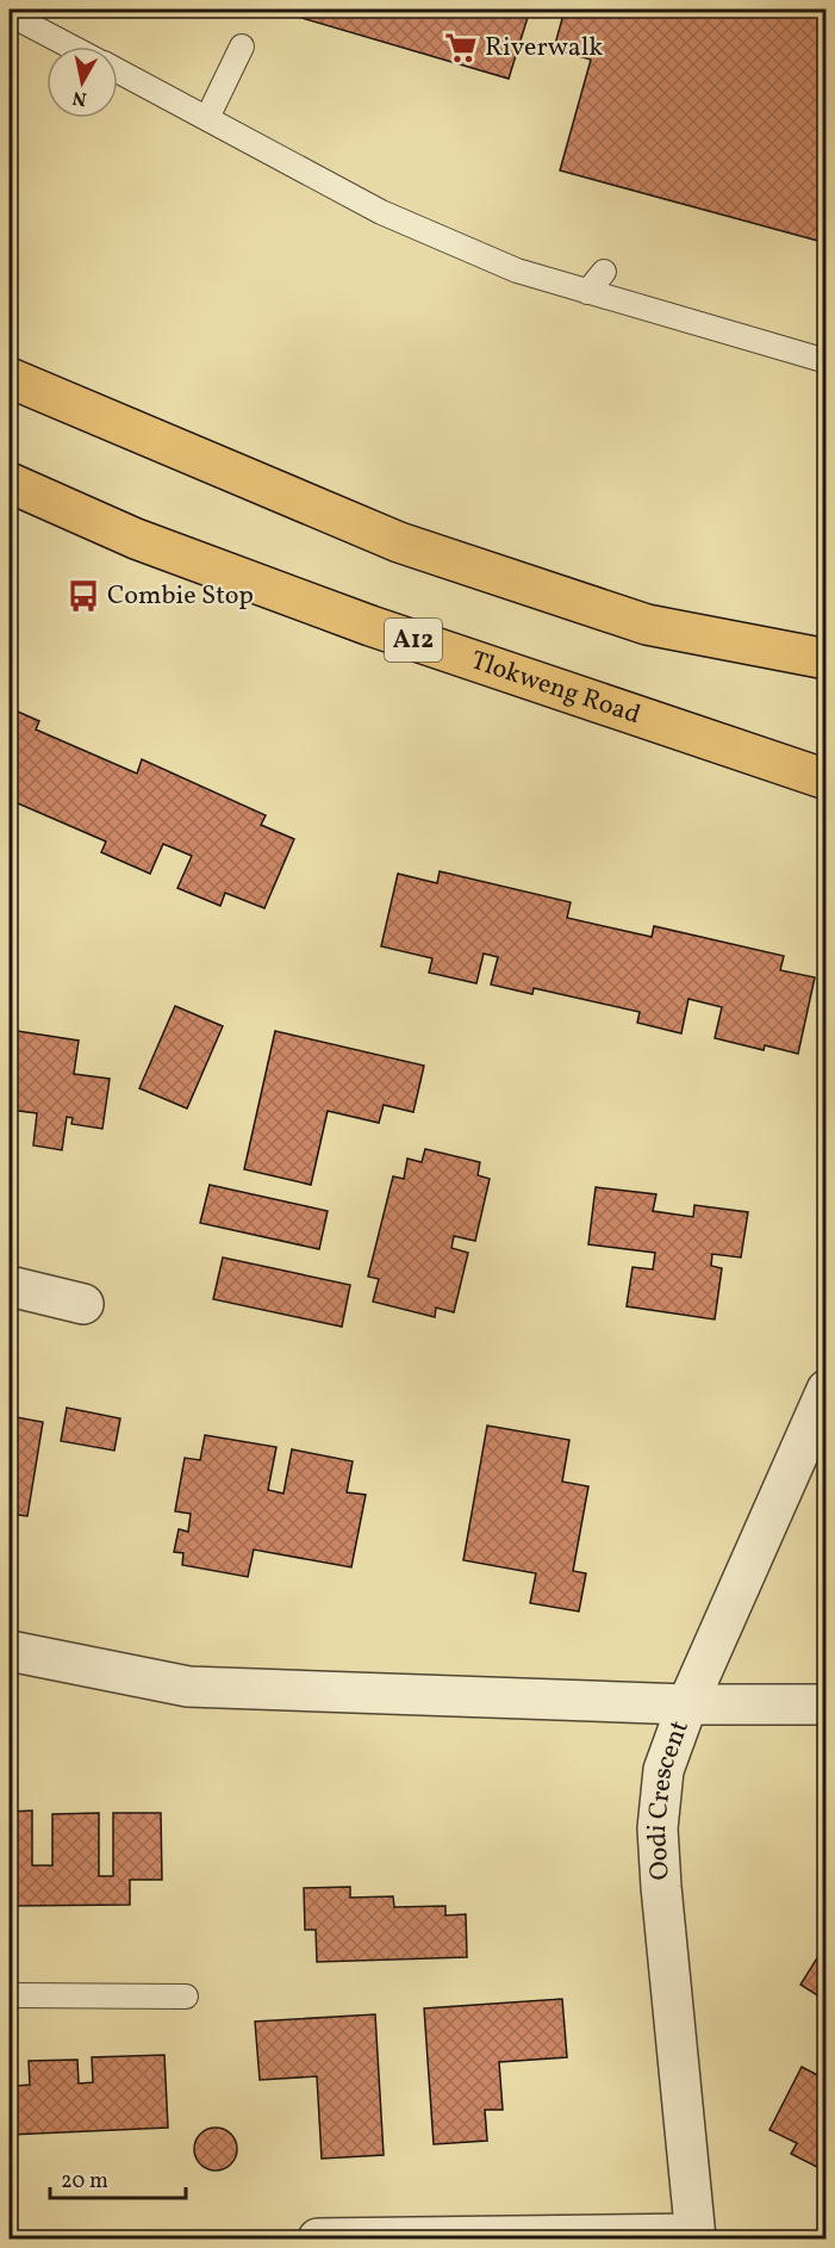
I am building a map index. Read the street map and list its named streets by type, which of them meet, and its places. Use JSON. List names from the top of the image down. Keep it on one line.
{"streets":{"main road":["A12","Tlokweng Road"],"street":["Oodi Crescent"]},"places":{"supermarket":["Riverwalk"],"bus stop":["Combie Stop"]},"scale_bar":"20 m","north":"bottom"}
